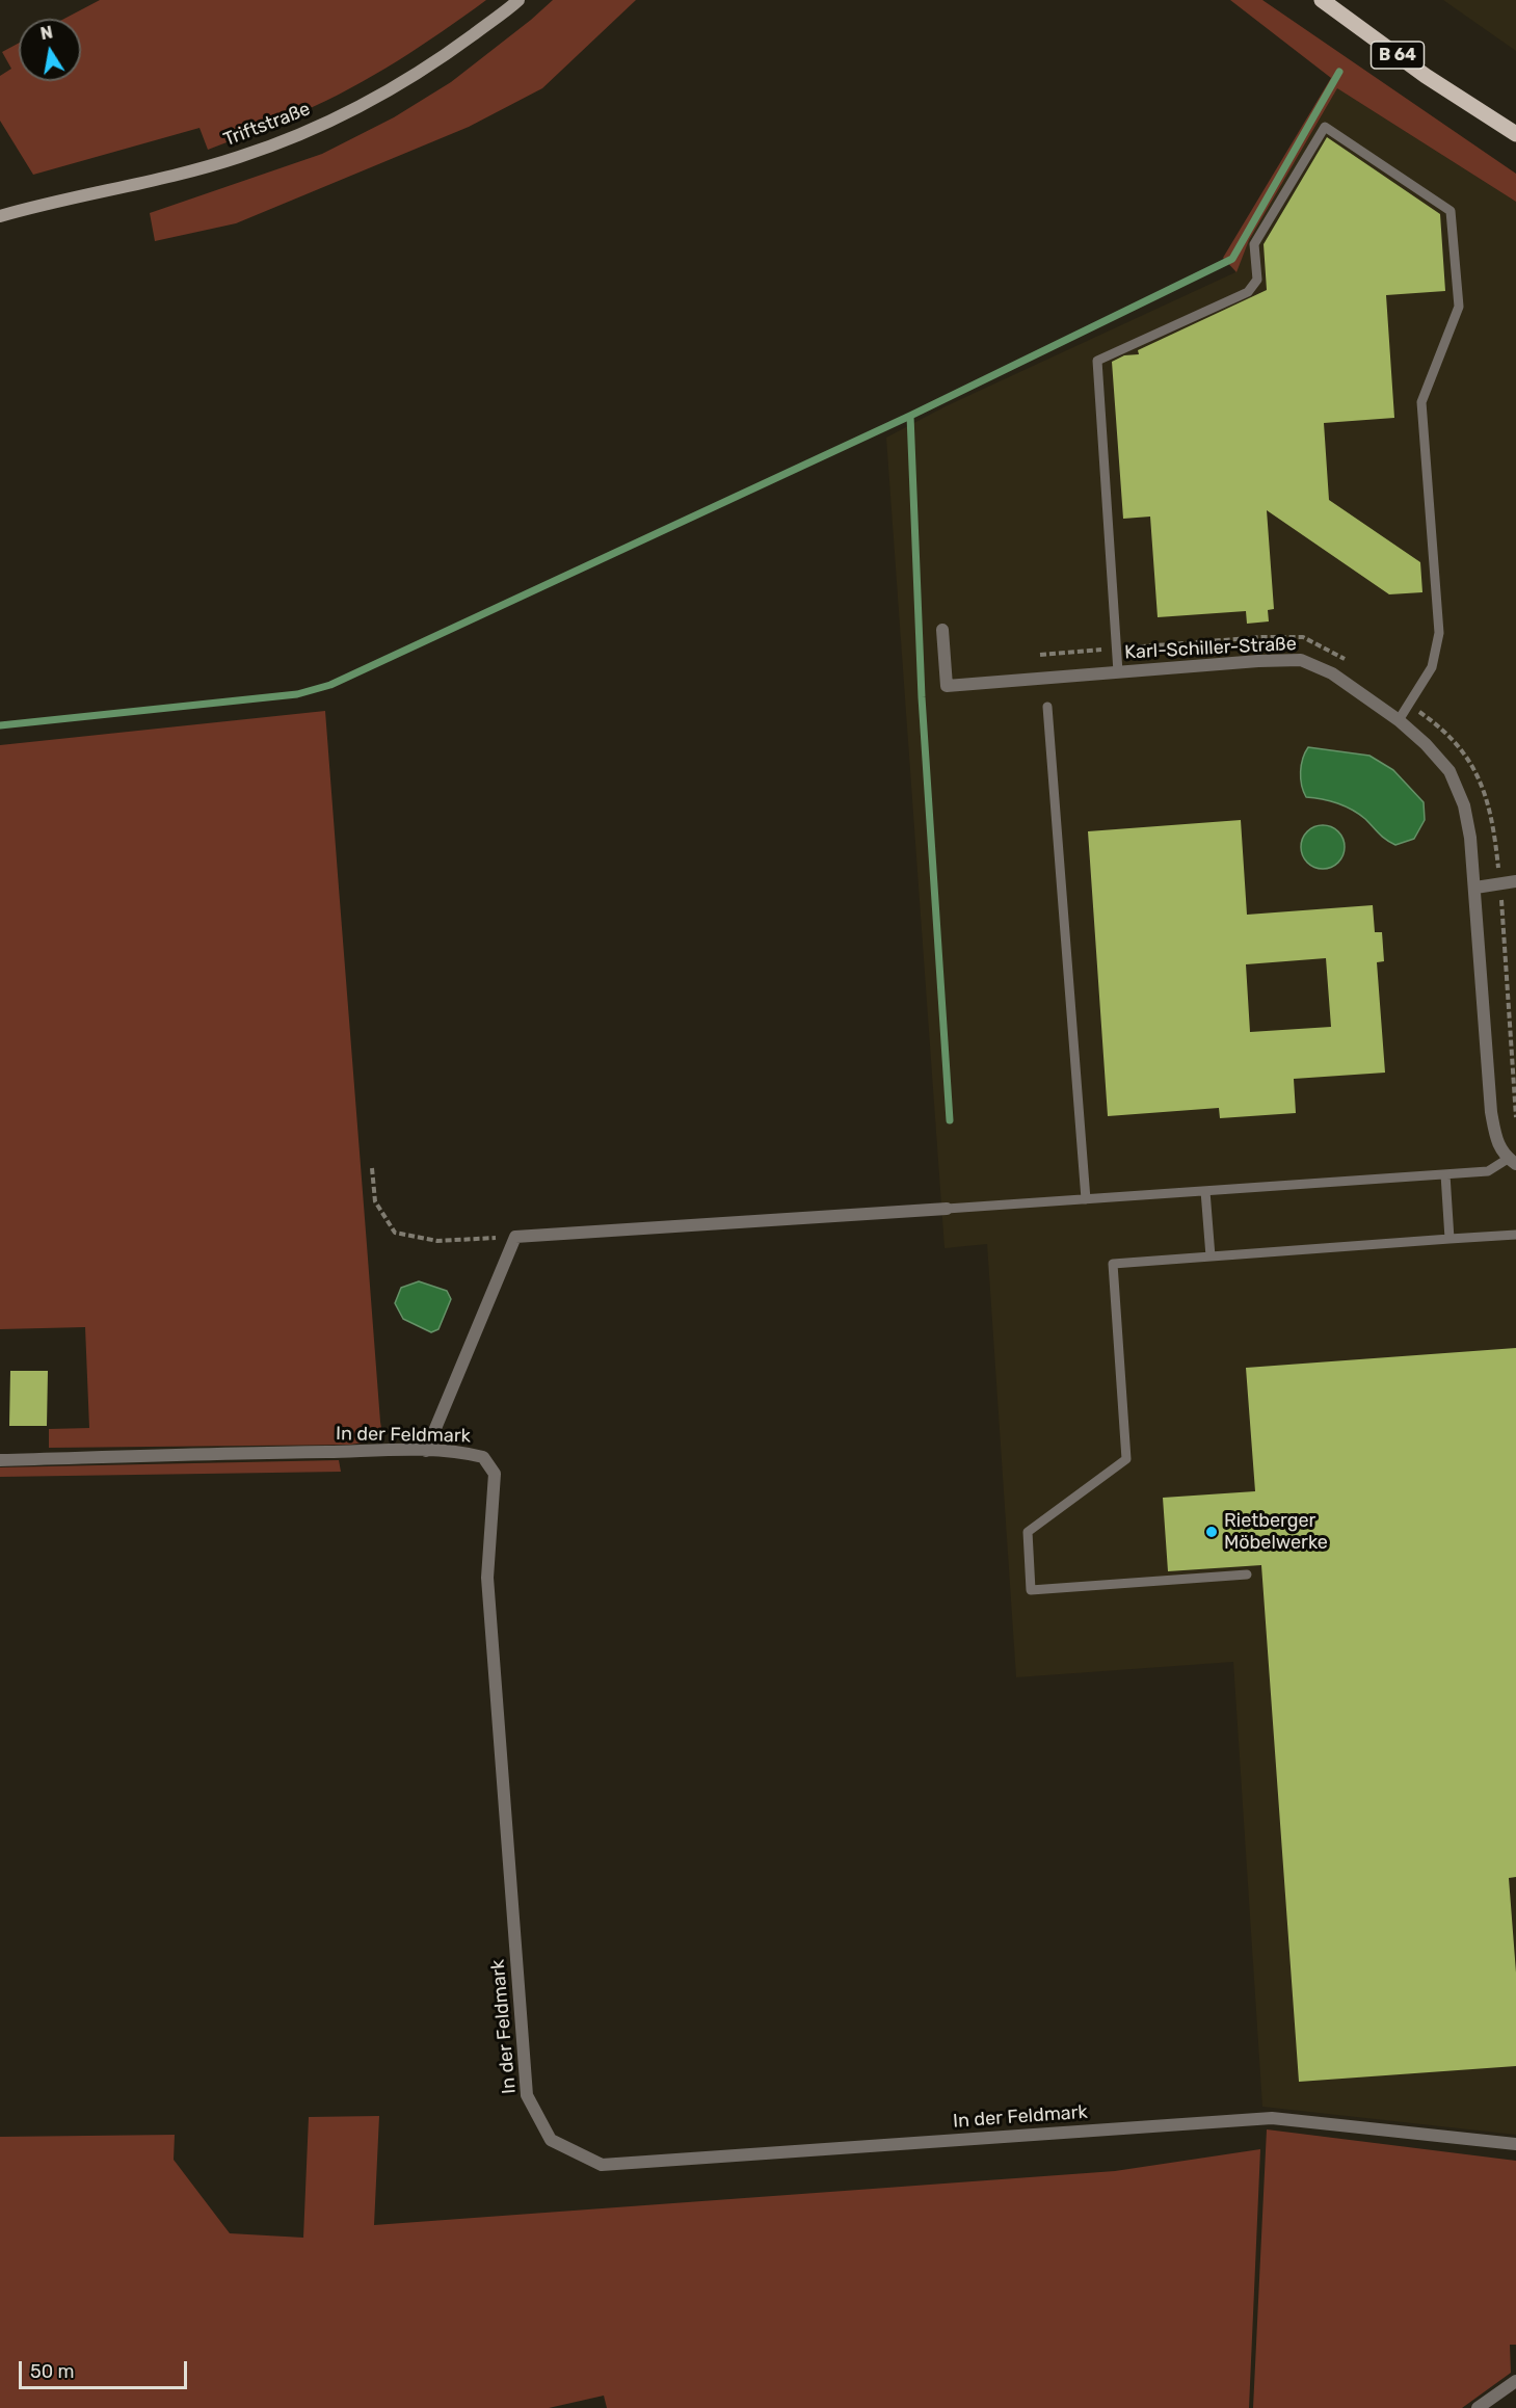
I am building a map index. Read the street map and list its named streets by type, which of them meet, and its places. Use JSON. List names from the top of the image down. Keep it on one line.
{"streets":{"main road":["B 64"],"street":["Triftstraße","Karl-Schiller-Straße","In der Feldmark"]},"places":["Rietberger Möbelwerke"],"scale_bar":"50 m","north":"top"}
